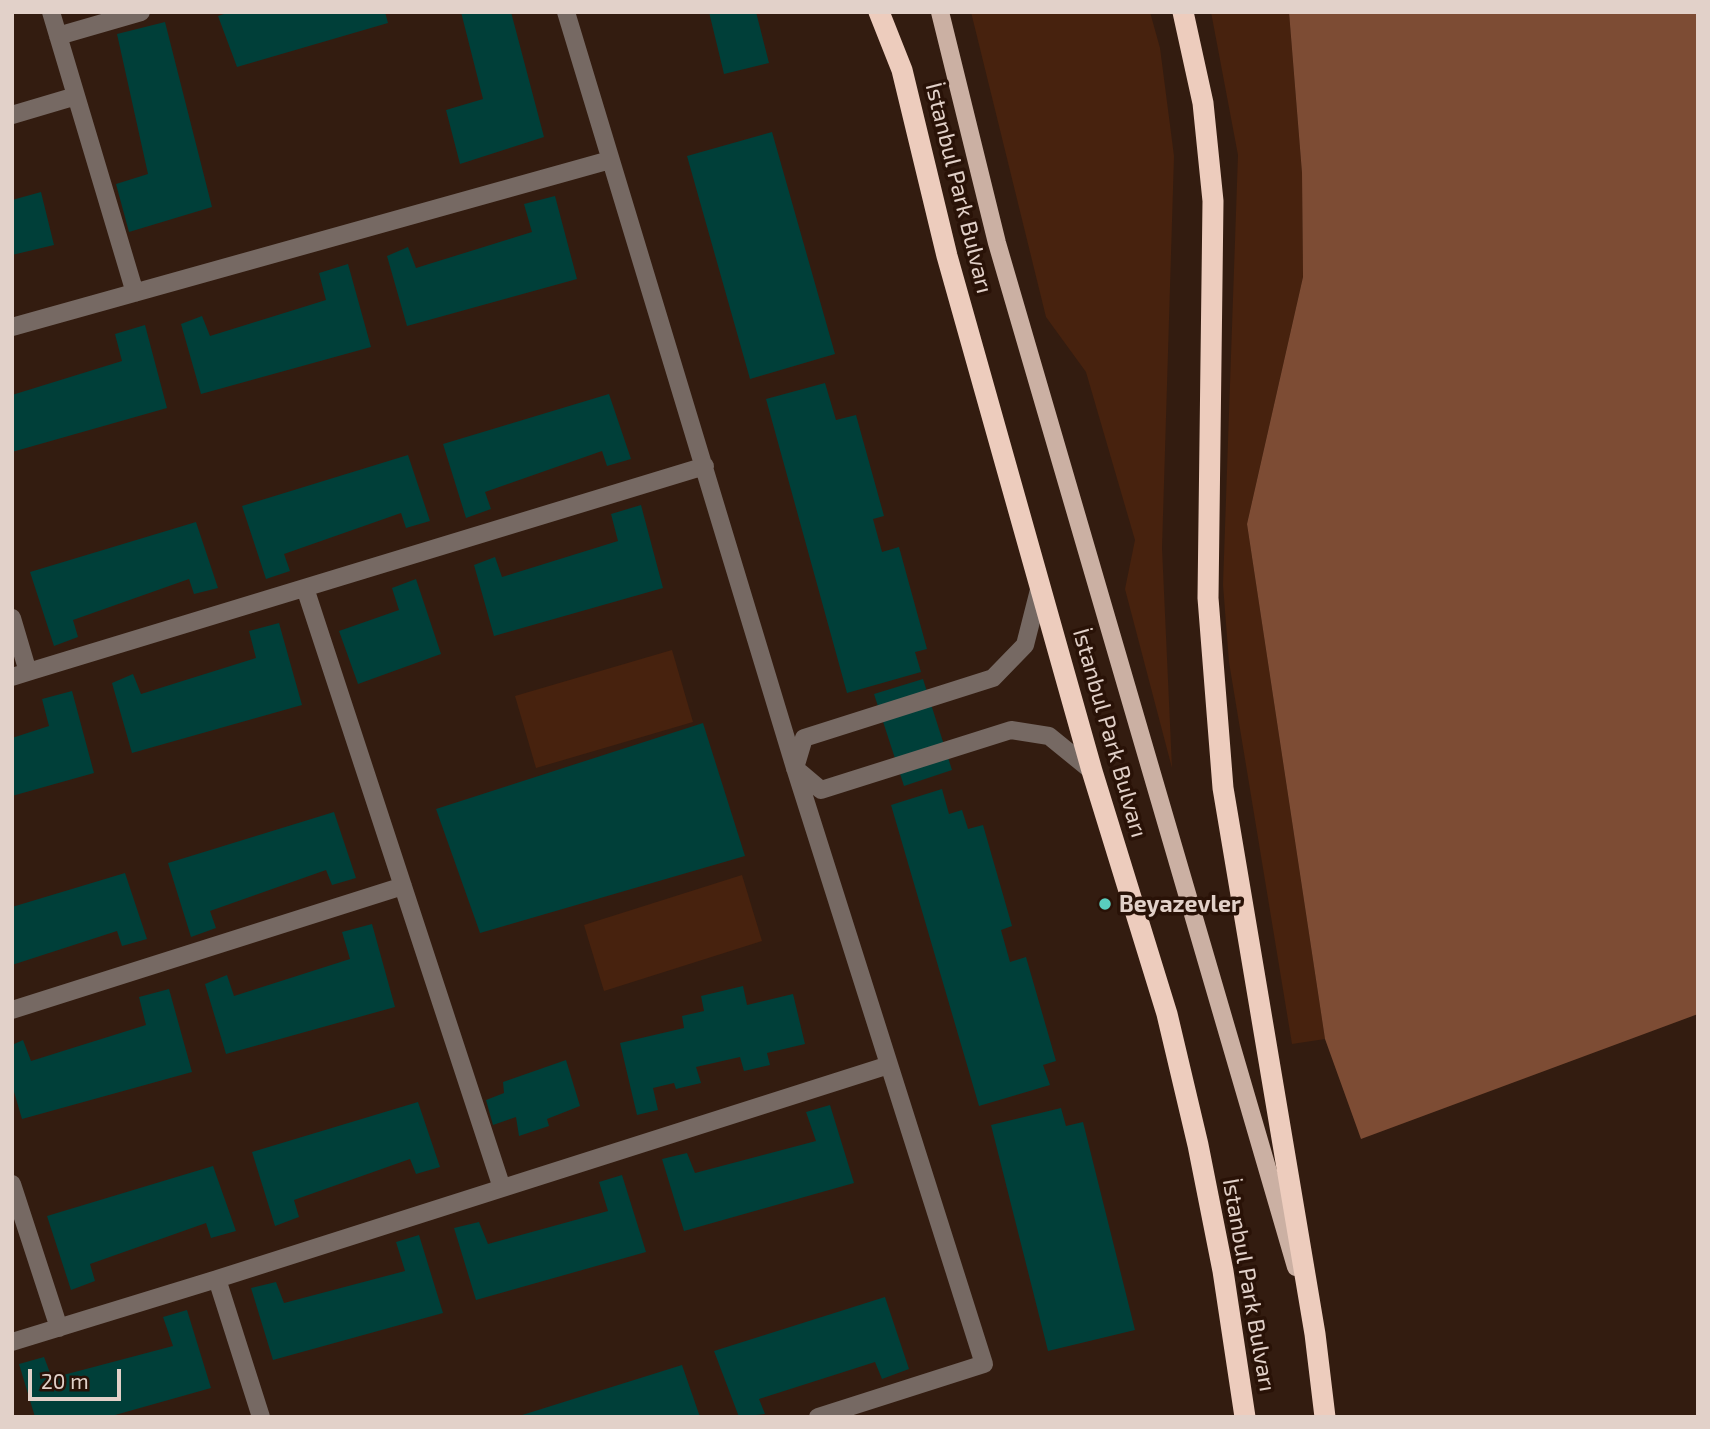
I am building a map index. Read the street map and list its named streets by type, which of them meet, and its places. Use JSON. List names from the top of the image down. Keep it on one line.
{"streets":{"highway":["İstanbul Park Bulvarı"]},"places":["Beyazevler"],"scale_bar":"20 m"}
